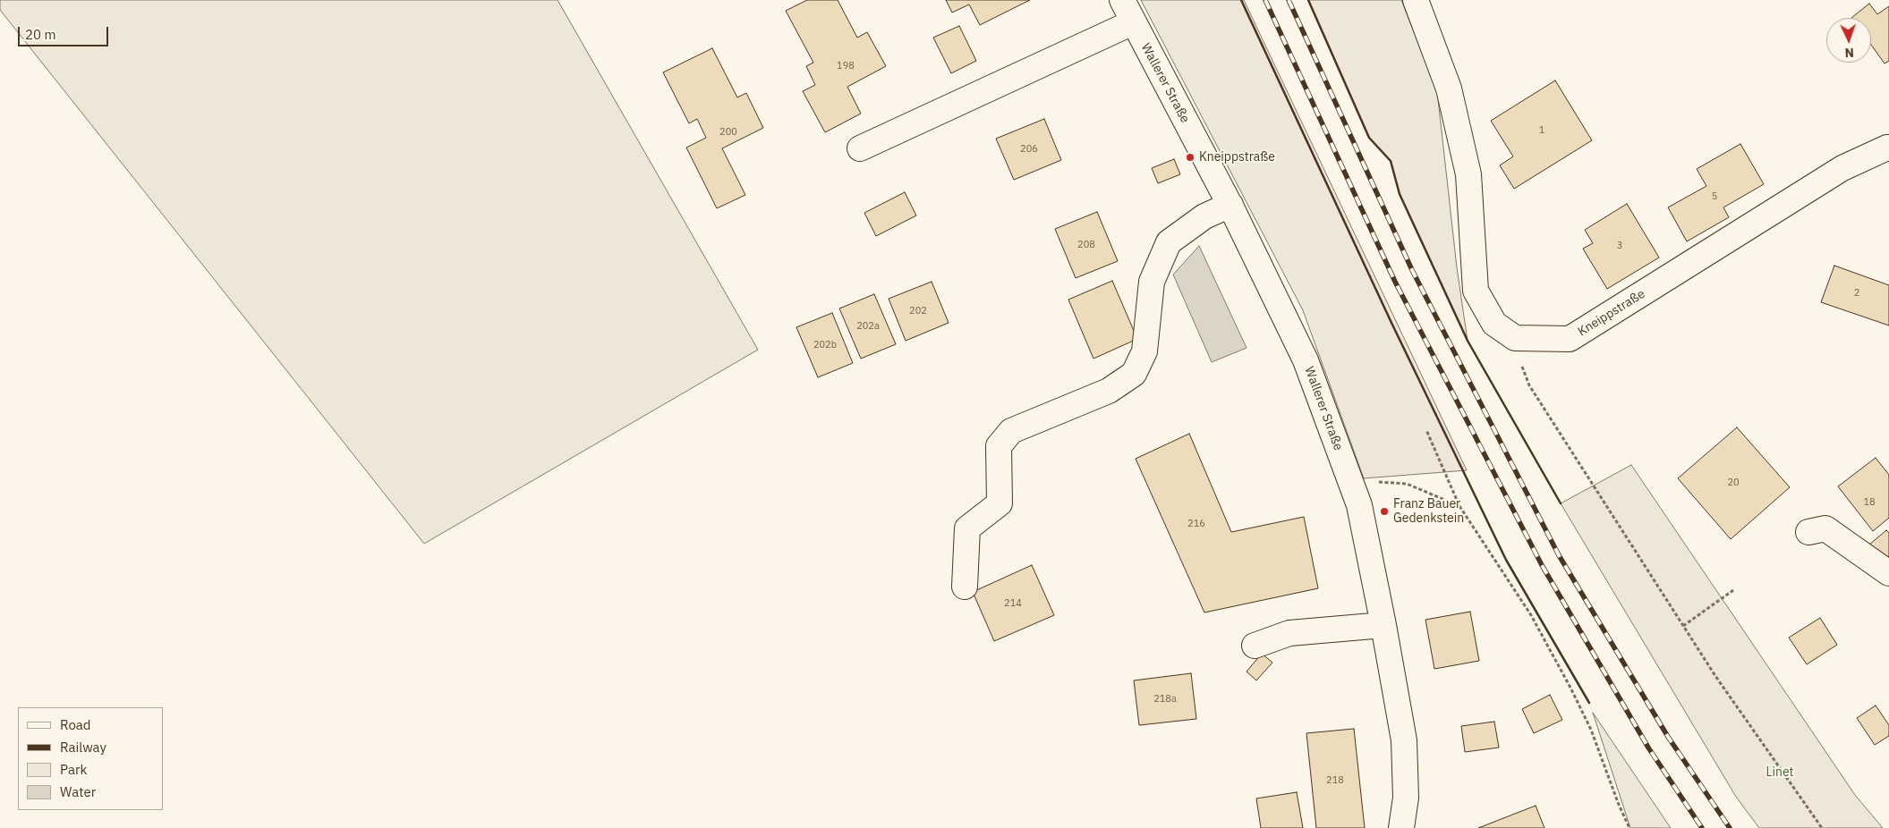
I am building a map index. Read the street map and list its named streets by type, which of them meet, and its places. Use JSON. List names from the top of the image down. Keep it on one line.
{"streets":{"street":["Wallerer Straße","Kneippstraße"]},"parks":["Linet"],"places":["Kneippstraße","Franz Bauer Gedenkstein"],"house_numbers":["198","1","200","206","5","208","3","2","202","202a","202b","20","18","216","214","218a","218"],"legend":["Road","Railway","Park","Water"],"scale_bar":"20 m","north":"bottom"}
